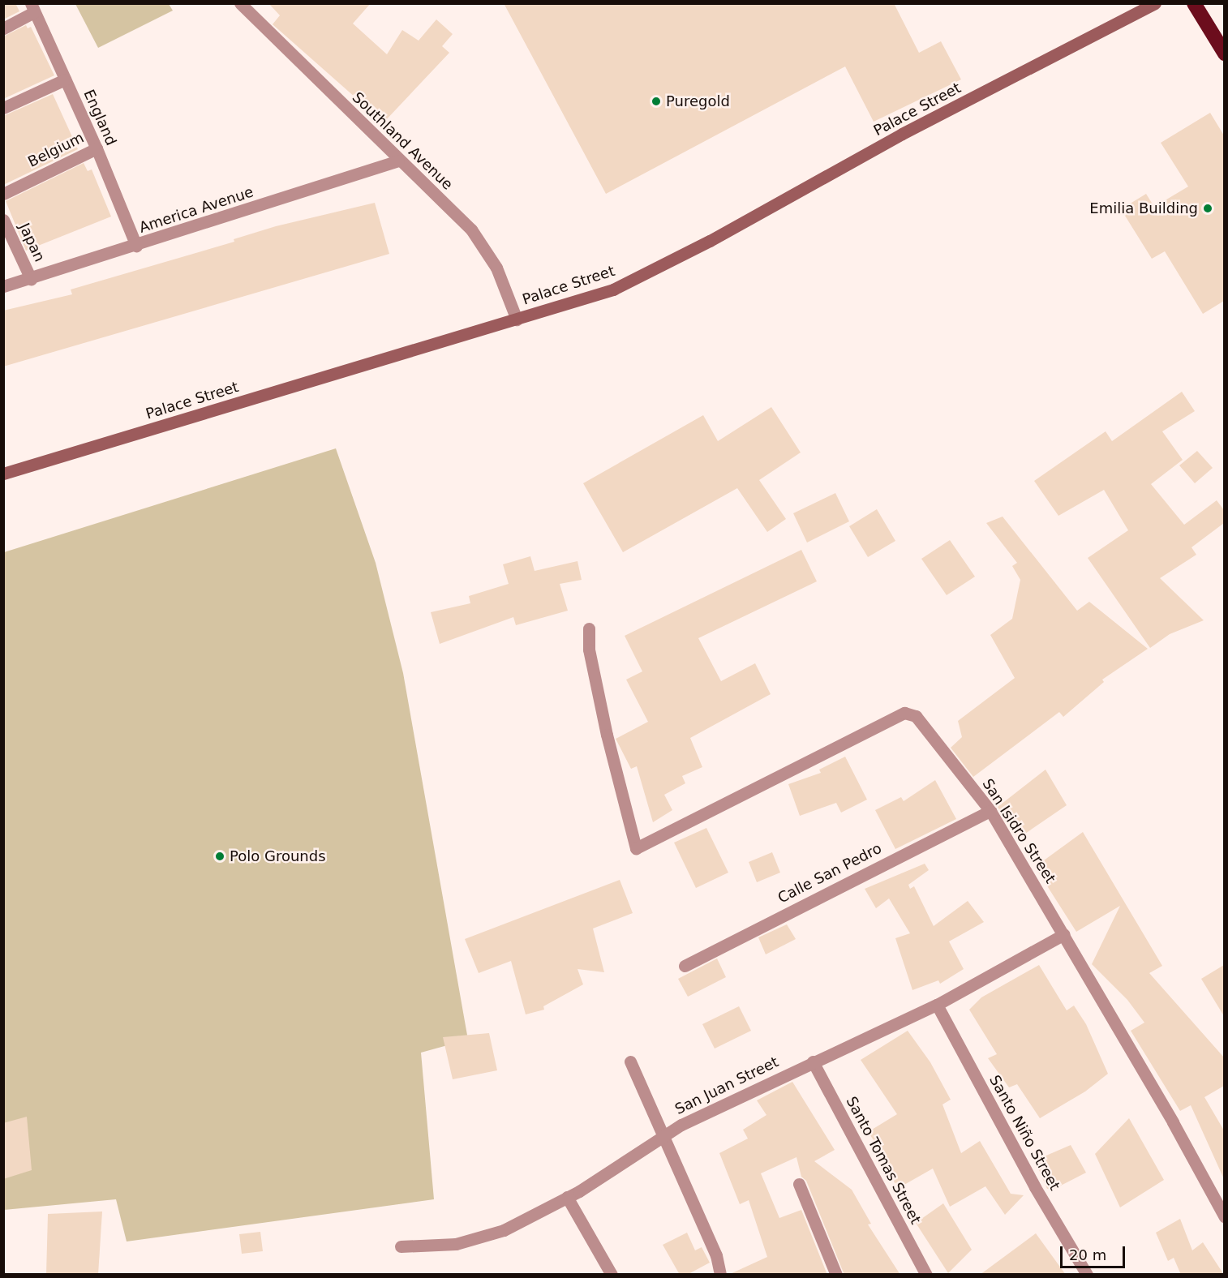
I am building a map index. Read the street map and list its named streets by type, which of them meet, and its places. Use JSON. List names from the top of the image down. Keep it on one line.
{"streets":{"street":["Palace Street","England","Southland Avenue","Belgium","America Avenue","Japan","San Isidro Street","Calle San Pedro","San Juan Street","Santo Niño Street","Santo Tomas Street"]},"crossings":[["Palace Street","Southland Avenue"],["England","Belgium"],["England","America Avenue"],["Southland Avenue","America Avenue"],["America Avenue","Japan"],["San Isidro Street","Calle San Pedro"],["San Isidro Street","San Juan Street"],["San Juan Street","Santo Niño Street"],["San Juan Street","Santo Tomas Street"]],"places":["Puregold","Emilia Building","Polo Grounds"],"scale_bar":"20 m"}
